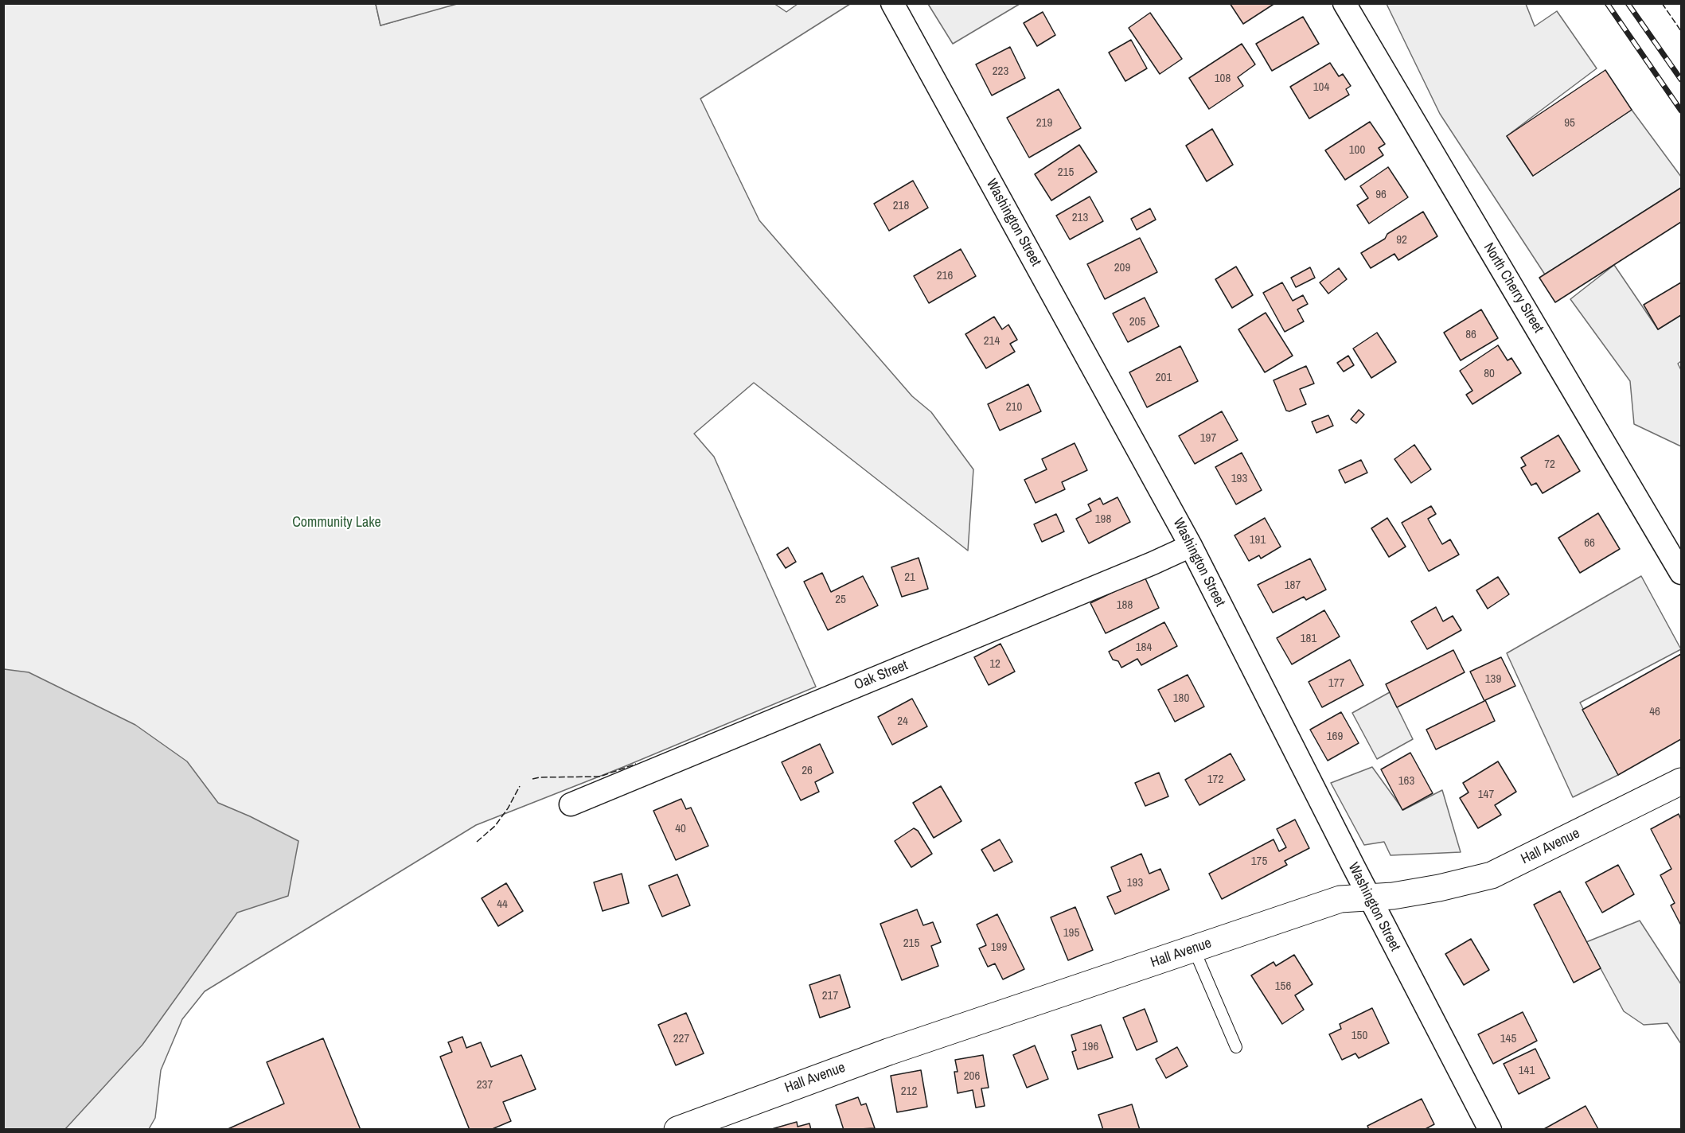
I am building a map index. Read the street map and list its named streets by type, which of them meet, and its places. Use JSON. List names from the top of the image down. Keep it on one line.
{"streets":{"main road":["Hall Avenue"],"street":["Washington Street","North Cherry Street","Oak Street"]},"crossings":[["Washington Street","Oak Street"],["Washington Street","Hall Avenue"]],"parks":["Community Lake"],"house_numbers":["223","108","104","219","95","100","215","96","218","213","92","209","216","205","86","214","80","201","210","197","72","193","198","191","66","21","187","25","188","181","184","12","139","177","180","46","24","169","26","172","163","147","40","175","193","44","195","215","199","156","217","150","227","145","196","141","206","237","212"]}
